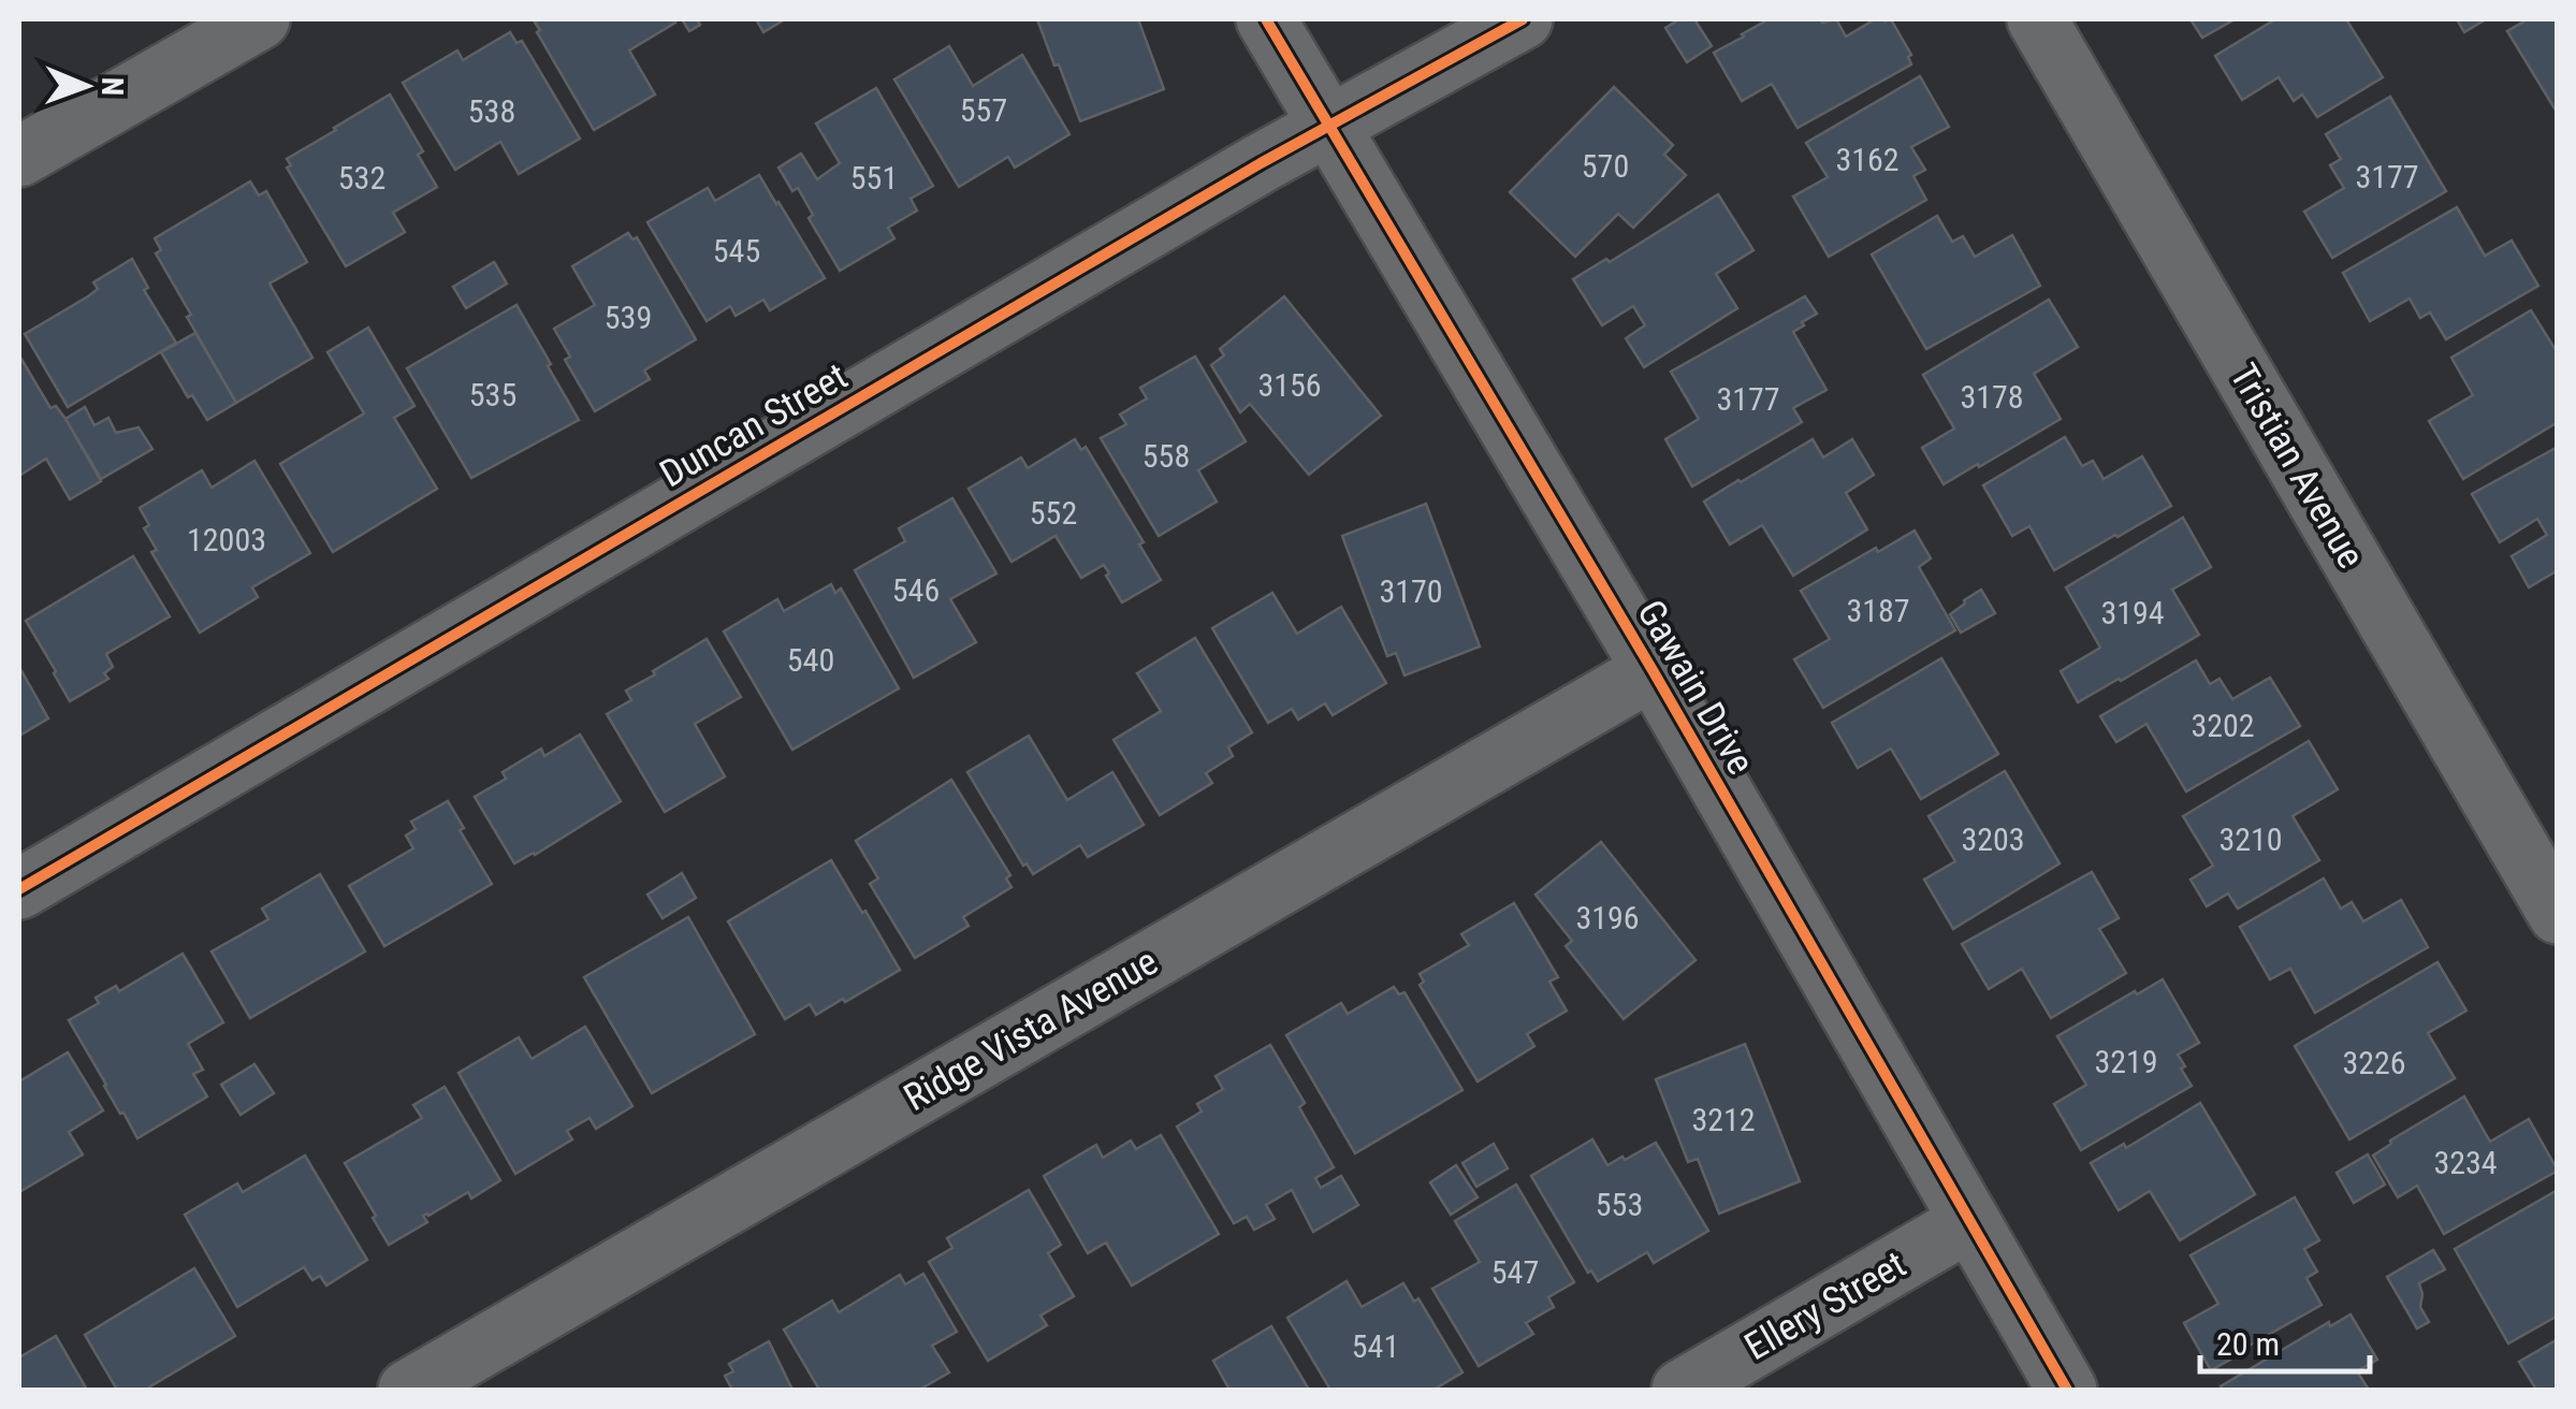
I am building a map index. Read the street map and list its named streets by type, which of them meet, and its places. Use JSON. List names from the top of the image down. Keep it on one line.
{"streets":{"street":["Duncan Street","Tristian Avenue","Gawain Drive","Ridge Vista Avenue","Ellery Street"]},"crossings":[["Duncan Street","Gawain Drive"],["Gawain Drive","Ridge Vista Avenue"],["Gawain Drive","Ellery Street"]],"house_numbers":["557","538","3162","570","3177","532","551","545","539","3156","535","3178","3177","558","552","12003","546","3170","3187","3194","540","3202","3203","3210","3196","3219","3226","3212","3234","553","547","541"],"scale_bar":"20 m","north":"right"}
